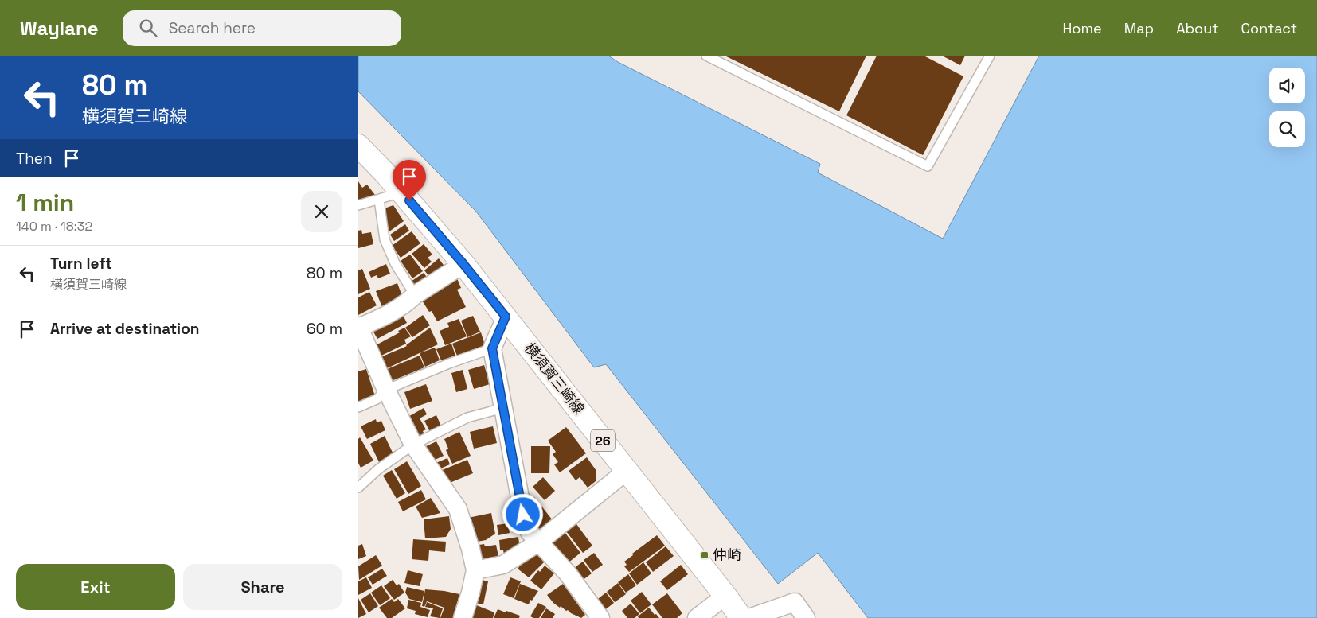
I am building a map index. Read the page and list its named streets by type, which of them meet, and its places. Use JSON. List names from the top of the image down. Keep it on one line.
{"streets":{"main road":["横須賀三崎線","26"]},"places":{"transit":["仲崎"]},"page":{"header":"Waylane","search":"Search here","nav":["Home","Map","About","Contact"],"turn":["80 m","横須賀三崎線"],"then":"Then","heading":["1 min","140 m · 18:32"],"list":[{"name":"Turn left","note":"横須賀三崎線","value":"80 m"},{"name":"Arrive at destination","value":"60 m"}],"buttons":["Exit","Share"]}}
